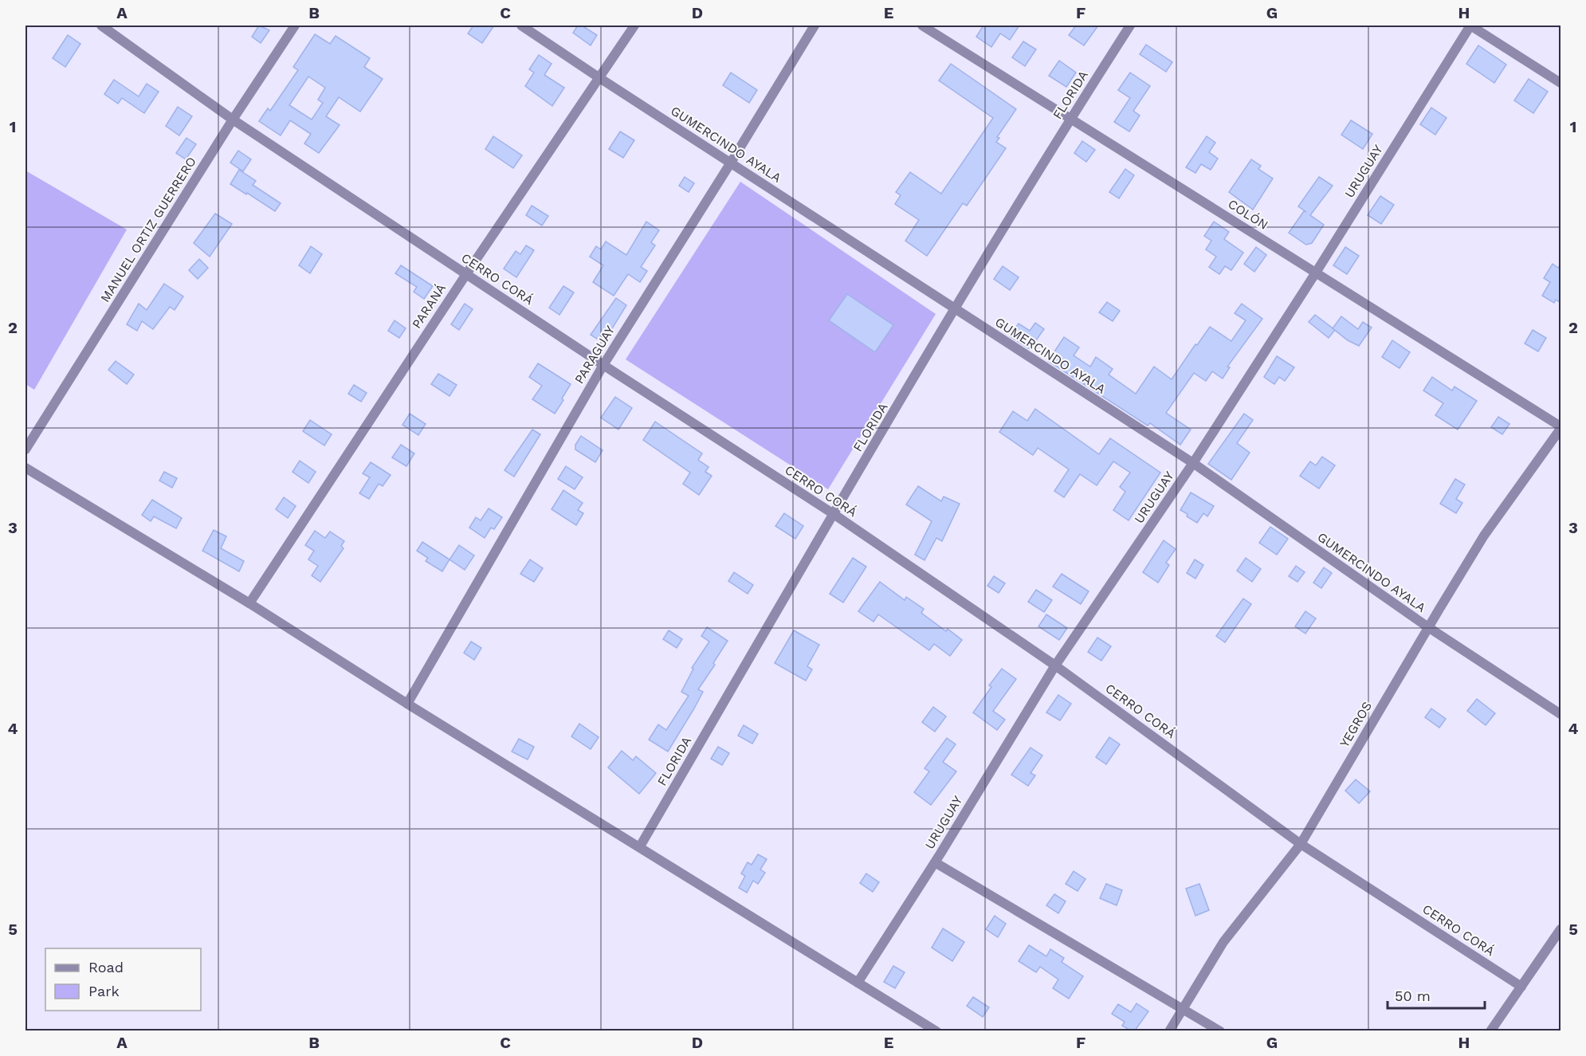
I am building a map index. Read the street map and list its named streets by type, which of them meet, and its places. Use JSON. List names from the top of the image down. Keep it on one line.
{"streets":{"street":["FLORIDA","GUMERCINDO AYALA","URUGUAY","COLÓN","MANUEL ORTIZ GUERRERO","CERRO CORÁ","PARANÁ","PARAGUAY","YEGROS"]},"crossings":[["FLORIDA","GUMERCINDO AYALA"],["FLORIDA","COLÓN"],["FLORIDA","CERRO CORÁ"],["GUMERCINDO AYALA","URUGUAY"],["GUMERCINDO AYALA","PARANÁ"],["GUMERCINDO AYALA","PARAGUAY"],["GUMERCINDO AYALA","YEGROS"],["URUGUAY","COLÓN"],["URUGUAY","CERRO CORÁ"],["COLÓN","YEGROS"],["MANUEL ORTIZ GUERRERO","CERRO CORÁ"],["CERRO CORÁ","PARANÁ"],["CERRO CORÁ","PARAGUAY"],["CERRO CORÁ","YEGROS"]],"legend":["Road","Park"],"scale_bar":"50 m","grid":{"columns":["A","B","C","D","E","F","G","H"],"rows":["1","2","3","4","5"]}}
